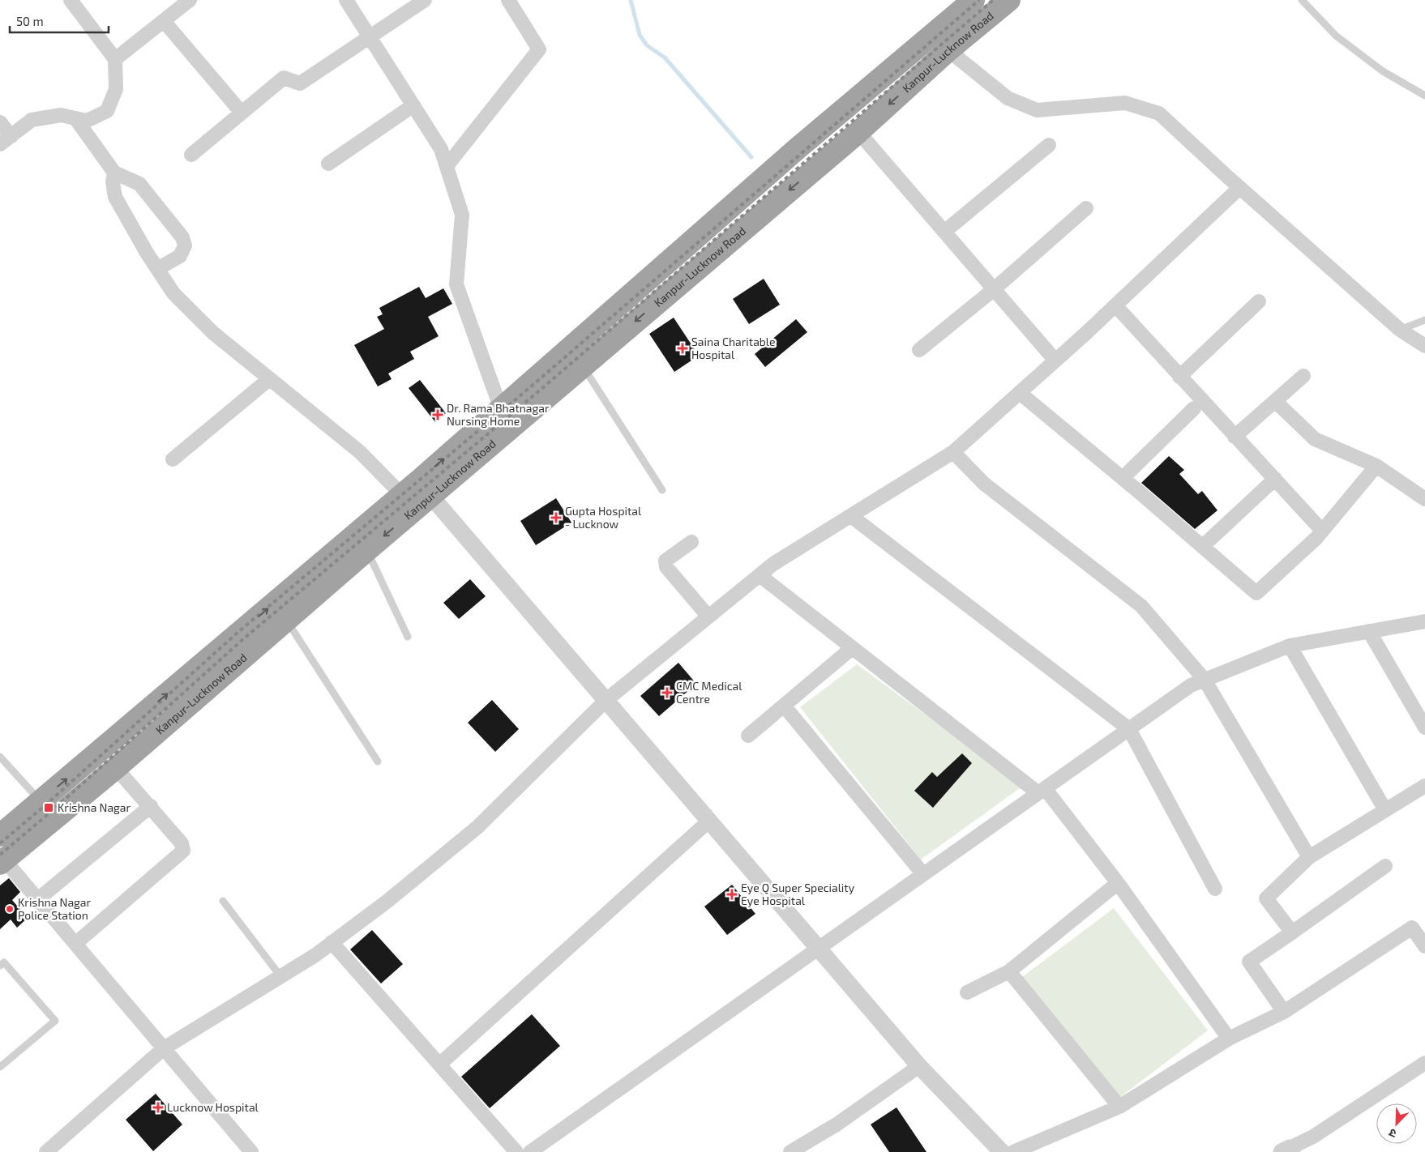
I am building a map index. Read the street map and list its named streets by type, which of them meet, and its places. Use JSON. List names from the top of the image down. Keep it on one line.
{"streets":{"highway":["Kanpur-Lucknow Road"]},"places":{"health":["Saina Charitable Hospital","Dr. Rama Bhatnagar Nursing Home","Gupta Hospital - Lucknow","CMC Medical Centre","Eye Q Super Speciality Eye Hospital","Lucknow Hospital"],"transit":["Krishna Nagar"],"other":["Krishna Nagar Police Station"]},"scale_bar":"50 m","north":"bottom left"}
